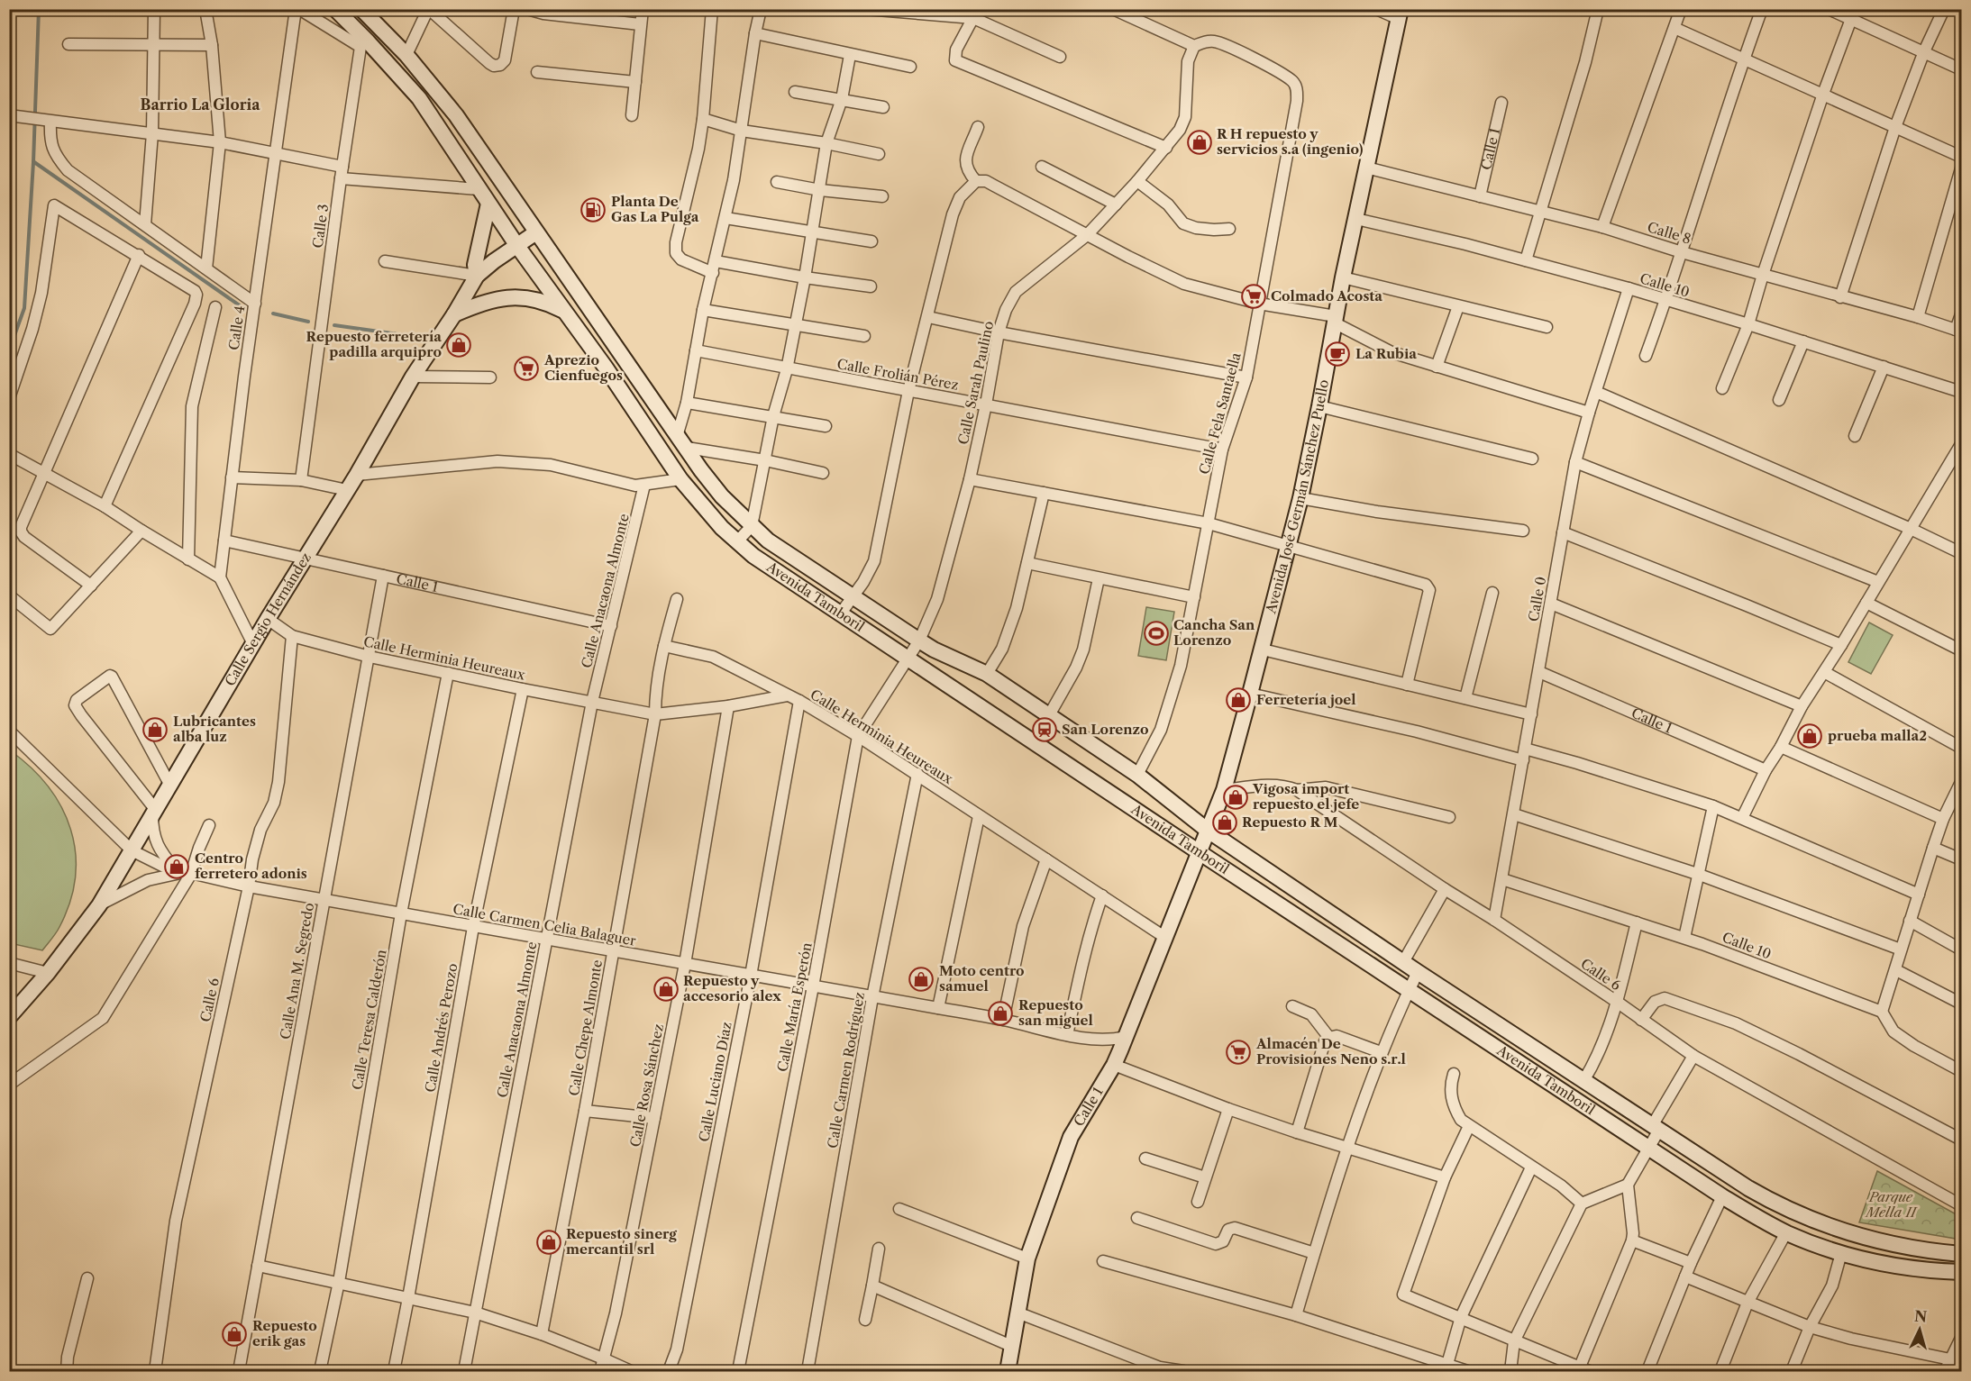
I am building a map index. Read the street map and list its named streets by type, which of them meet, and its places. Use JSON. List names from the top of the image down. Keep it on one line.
{"streets":{"main road":["Calle 1","Avenida José Germán Sánchez Puello","Avenida Tamboril","Calle Sergio Hernández"],"street":["Calle 3","Calle 8","Calle 10","Calle 4","Calle Frolián Pérez","Calle Sarah Paulino","Calle Fela Santaella","Calle Anacaona Almonte","Calle 0","Calle Herminia Heureaux","Calle Carmen Celia Balaguer","Calle Ana M. Segredo","Calle 6","Calle María Esperón","Calle Teresa Calderón","Calle Andrés Perozo","Calle Chepe Almonte","Calle Carmen Rodríguez","Calle Luciano Díaz","Calle Rosa Sánchez"]},"crossings":[["Calle 1","Calle 8"],["Calle 1","Calle 4"],["Calle 1","Avenida José Germán Sánchez Puello"],["Calle 1","Calle Anacaona Almonte"],["Calle 1","Avenida Tamboril"],["Calle 1","Calle 0"],["Calle 1","Calle Sergio Hernández"],["Calle 1","Calle Herminia Heureaux"],["Calle 1","Calle Carmen Celia Balaguer"],["Calle 1","Calle Ana M. Segredo"],["Calle 3","Avenida Tamboril"],["Calle 8","Avenida José Germán Sánchez Puello"],["Calle 10","Avenida José Germán Sánchez Puello"],["Calle 10","Calle 0"],["Calle Frolián Pérez","Calle Sarah Paulino"],["Calle Frolián Pérez","Calle Fela Santaella"],["Calle Sarah Paulino","Calle Fela Santaella"],["Calle Sarah Paulino","Avenida Tamboril"],["Calle Sarah Paulino","Calle María Esperón"],["Calle Fela Santaella","Avenida Tamboril"],["Avenida José Germán Sánchez Puello","Avenida Tamboril"],["Avenida José Germán Sánchez Puello","Calle 6"],["Calle Anacaona Almonte","Calle Herminia Heureaux"],["Calle Anacaona Almonte","Calle Carmen Celia Balaguer"],["Avenida Tamboril","Calle Sergio Hernández"],["Avenida Tamboril","Calle María Esperón"],["Calle 0","Calle 6"],["Calle Sergio Hernández","Calle Herminia Heureaux"],["Calle Sergio Hernández","Calle Carmen Celia Balaguer"],["Calle Herminia Heureaux","Calle Ana M. Segredo"],["Calle Herminia Heureaux","Calle 6"],["Calle Herminia Heureaux","Calle María Esperón"],["Calle Herminia Heureaux","Calle Teresa Calderón"],["Calle Herminia Heureaux","Calle Andrés Perozo"],["Calle Herminia Heureaux","Calle Chepe Almonte"],["Calle Herminia Heureaux","Calle Carmen Rodríguez"],["Calle Herminia Heureaux","Calle Luciano Díaz"],["Calle Herminia Heureaux","Calle Rosa Sánchez"],["Calle Carmen Celia Balaguer","Calle Ana M. Segredo"],["Calle Carmen Celia Balaguer","Calle 6"],["Calle Carmen Celia Balaguer","Calle María Esperón"],["Calle Carmen Celia Balaguer","Calle Teresa Calderón"],["Calle Carmen Celia Balaguer","Calle Andrés Perozo"],["Calle Carmen Celia Balaguer","Calle Chepe Almonte"],["Calle Carmen Celia Balaguer","Calle Carmen Rodríguez"],["Calle Carmen Celia Balaguer","Calle Luciano Díaz"],["Calle Carmen Celia Balaguer","Calle Rosa Sánchez"]],"districts":["Barrio La Gloria"],"parks":["Parque Mella II"],"places":{"shop":["R H repuesto y servicios s.a (ingenio)","Repuesto ferretería padilla arquipro","Ferretería joel","Lubricantes alba luz","prueba malla2","Vigosa import repuesto el jefe","Repuesto R M","Centro ferretero adonis","Moto centro samuel","Repuesto y accesorio alex","Repuesto san miguel","Repuesto sinerg mercantil srl","Repuesto erik gas"],"fuel station":["Planta De Gas La Pulga"],"supermarket":["Colmado Acosta","Aprezio Cienfuegos","Almacén De Provisiones Neno s.r.l"],"cafe":["La Rubia"],"sports":["Cancha San Lorenzo"],"station":["San Lorenzo"]},"north":"top"}
